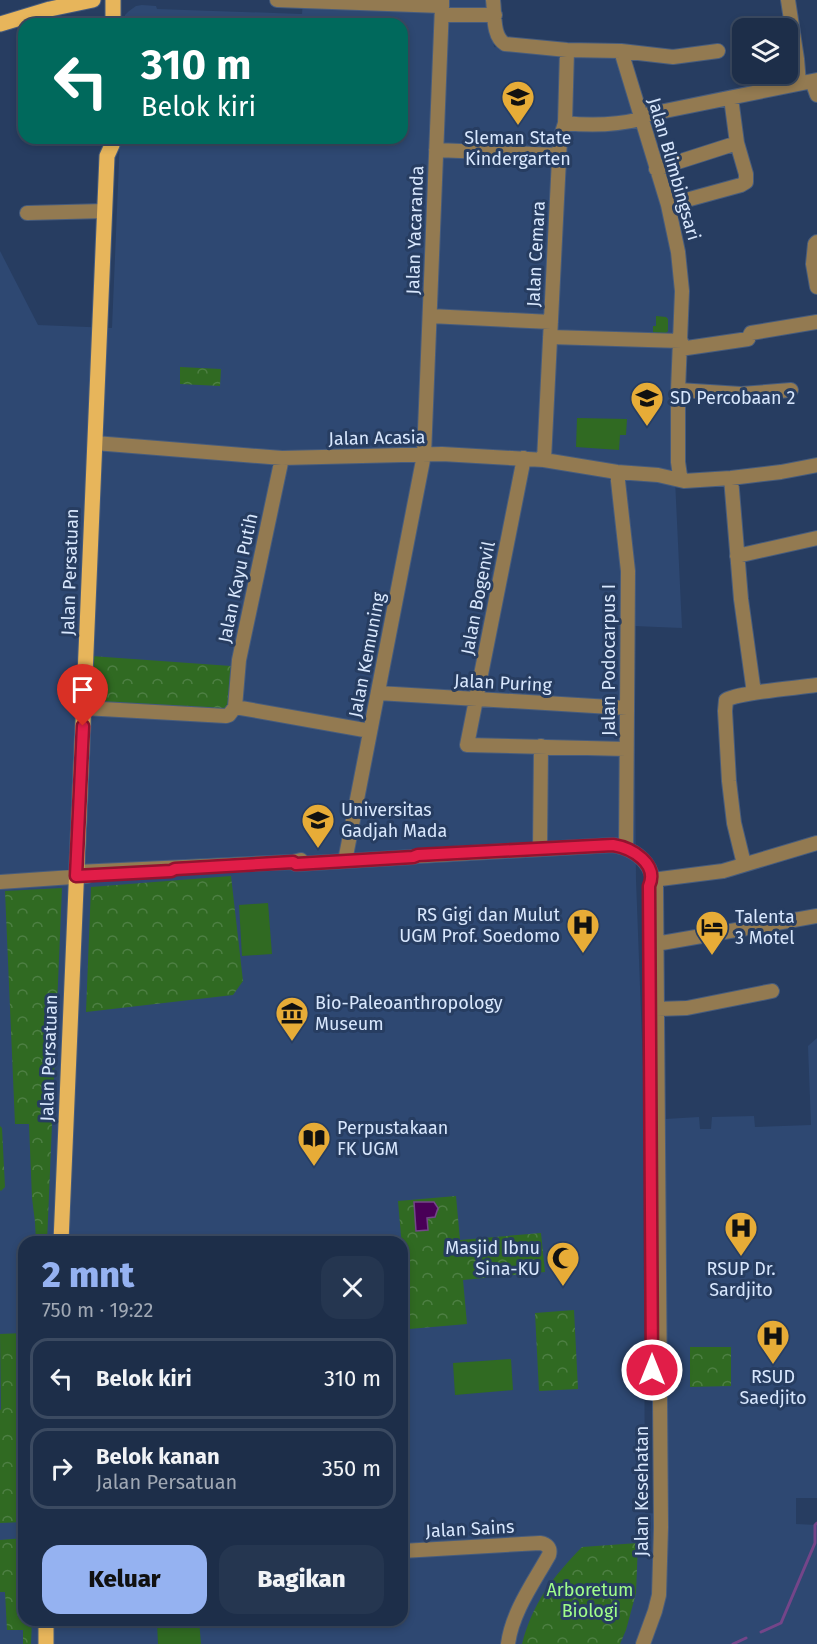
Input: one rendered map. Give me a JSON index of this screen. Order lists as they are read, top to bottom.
{
  "streets": {
    "main road": ["Jalan Persatuan"],
    "street": [
      "Jalan Blimbingsari",
      "Jalan Yacaranda",
      "Jalan Cemara",
      "Jalan Acasia",
      "Jalan Kayu Putih",
      "Jalan Bogenvil",
      "Jalan Kemuning",
      "Jalan Podocarpus I",
      "Jalan Puring",
      "Jalan Kesehatan",
      "Jalan Sains"
    ]
  },
  "crossings": [
    ["Jalan Blimbingsari", "Jalan Acasia"],
    ["Jalan Yacaranda", "Jalan Acasia"],
    ["Jalan Yacaranda", "Jalan Kemuning"],
    ["Jalan Cemara", "Jalan Acasia"],
    ["Jalan Acasia", "Jalan Persatuan"],
    ["Jalan Acasia", "Jalan Kayu Putih"],
    ["Jalan Acasia", "Jalan Bogenvil"],
    ["Jalan Acasia", "Jalan Kemuning"],
    ["Jalan Acasia", "Jalan Podocarpus I"],
    ["Jalan Bogenvil", "Jalan Puring"],
    ["Jalan Kemuning", "Jalan Puring"],
    ["Jalan Podocarpus I", "Jalan Puring"]
  ],
  "parks": ["Arboretum Biologi"],
  "places": {
    "school or university": ["Sleman State Kindergarten", "SD Percobaan 2", "Universitas Gadjah Mada"],
    "hospital": ["RS Gigi dan Mulut UGM Prof. Soedomo", "RSUP Dr. Sardjito", "RSUD Saedjito"],
    "hotel": ["Talenta 3 Motel"],
    "museum": ["Bio-Paleoanthropology Museum"],
    "library": ["Perpustakaan FK UGM"],
    "mosque": ["Masjid Ibnu Sina-KU"]
  },
  "page": {
    "turn": ["310 m", "Belok kiri"],
    "heading": ["2 mnt", "750 m · 19:22"],
    "list": [
      {
        "name": "Belok kiri",
        "value": "310 m"
      },
      {
        "name": "Belok kanan",
        "note": "Jalan Persatuan",
        "value": "350 m"
      }
    ],
    "buttons": ["Keluar", "Bagikan"]
  }
}
